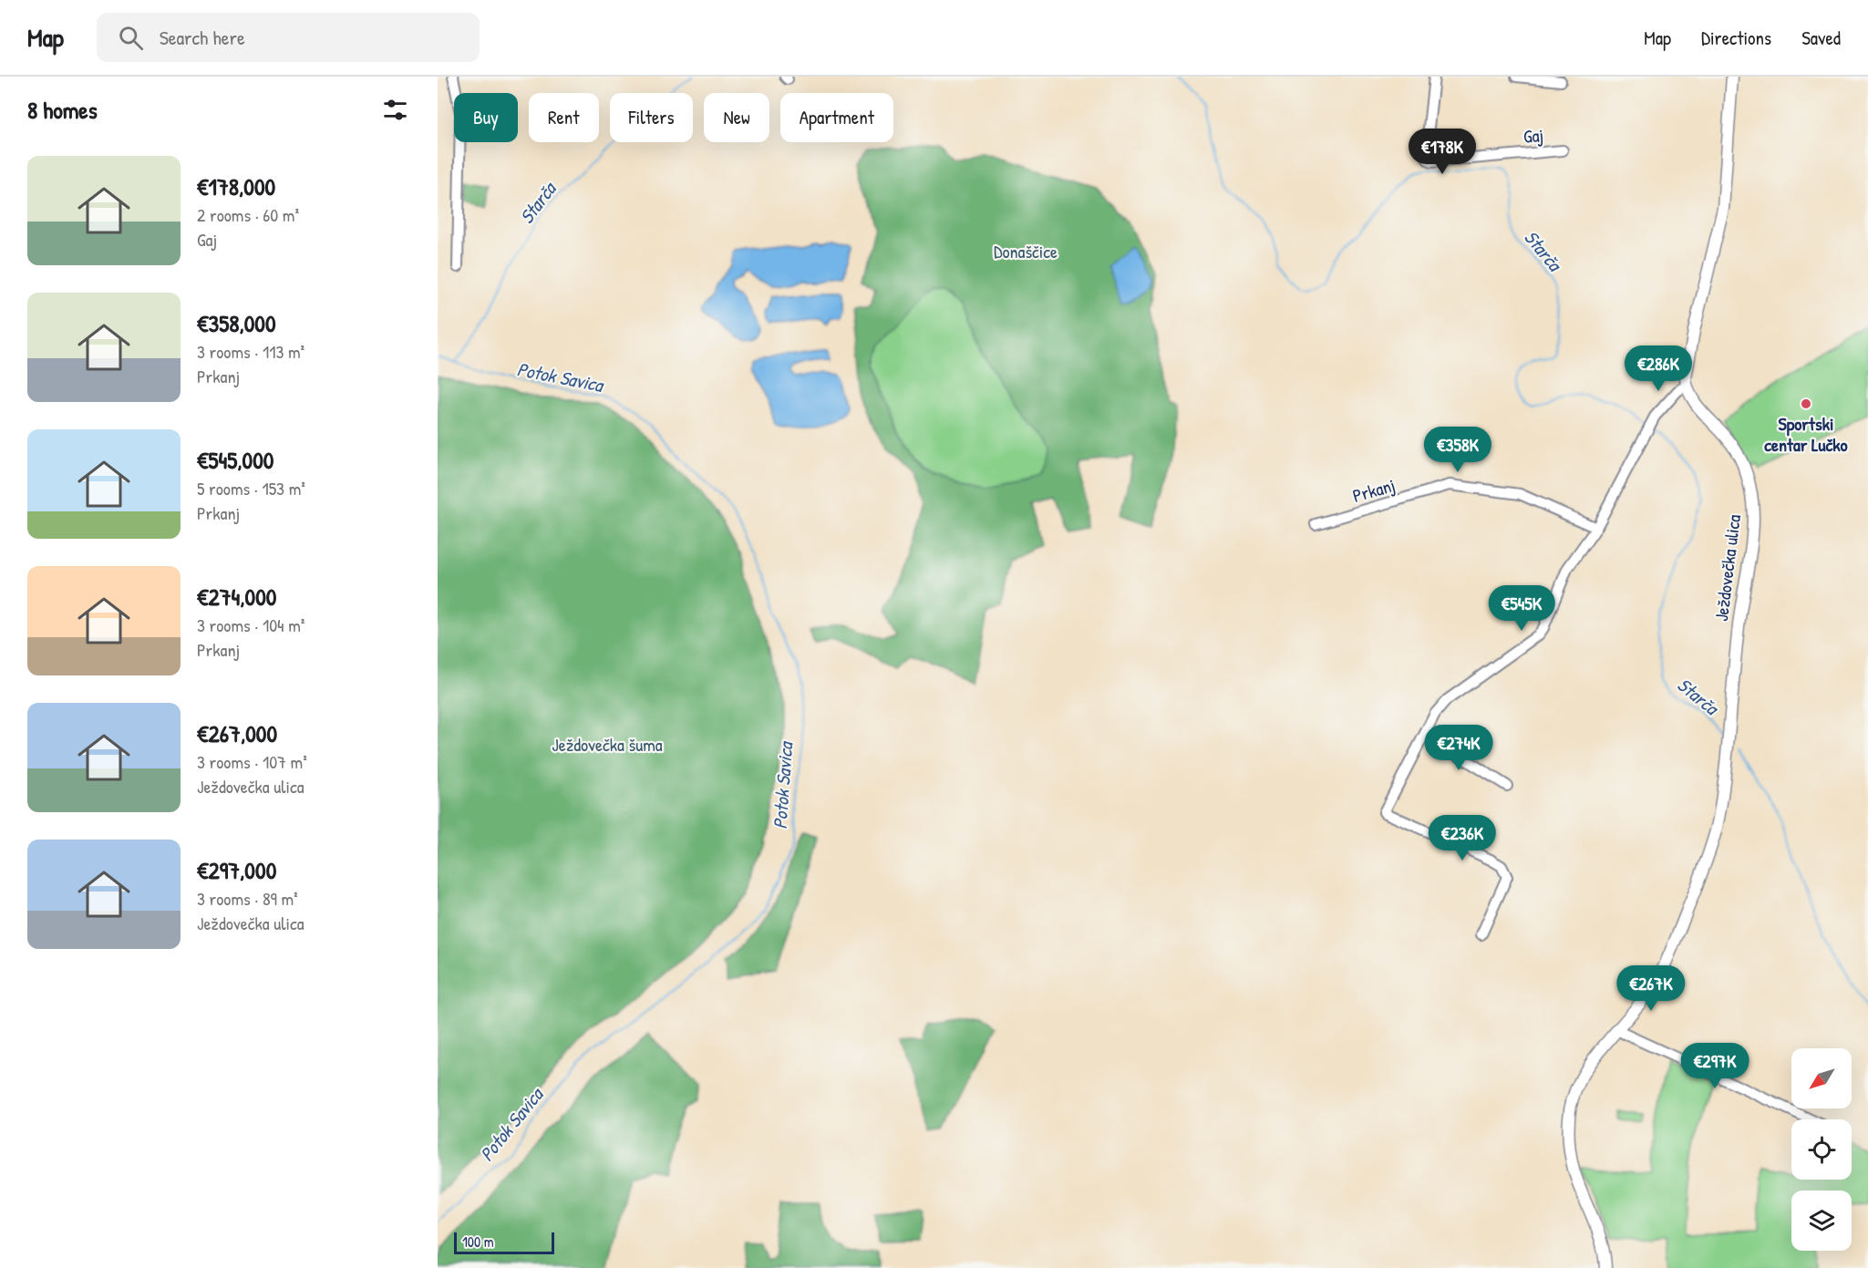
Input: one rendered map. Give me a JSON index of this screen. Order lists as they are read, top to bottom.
{
  "streets": {
    "main road": ["Ježdovečka ulica"],
    "street": ["Gaj", "Prkanj"]
  },
  "water": ["Starča", "Potok Savica"],
  "parks": ["Donaščice", "Ježdovečka šuma"],
  "places": ["Sportski centar Lučko"],
  "scale_bar": "100 m",
  "north": "bottom left",
  "page": {
    "header": "Map",
    "search": "Search here",
    "nav": ["Map", "Directions", "Saved"],
    "heading": "8 homes",
    "chip": [
      "Buy",
      "Rent",
      "Filters",
      "New",
      "Apartment"
    ],
    "price": [
      "€178K",
      "€286K",
      "€358K",
      "€545K",
      "€274K",
      "€236K",
      "€267K",
      "€297K"
    ],
    "list": [
      {
        "name": "€178,000",
        "note": "2 rooms · 60 m² · Gaj"
      },
      {
        "name": "€358,000",
        "note": "3 rooms · 113 m² · Prkanj"
      },
      {
        "name": "€545,000",
        "note": "5 rooms · 153 m² · Prkanj"
      },
      {
        "name": "€274,000",
        "note": "3 rooms · 104 m² · Prkanj"
      },
      {
        "name": "€267,000",
        "note": "3 rooms · 107 m² · Ježdovečka ulica"
      },
      {
        "name": "€297,000",
        "note": "3 rooms · 89 m² · Ježdovečka ulica"
      }
    ],
    "scale": "100 m"
  }
}
